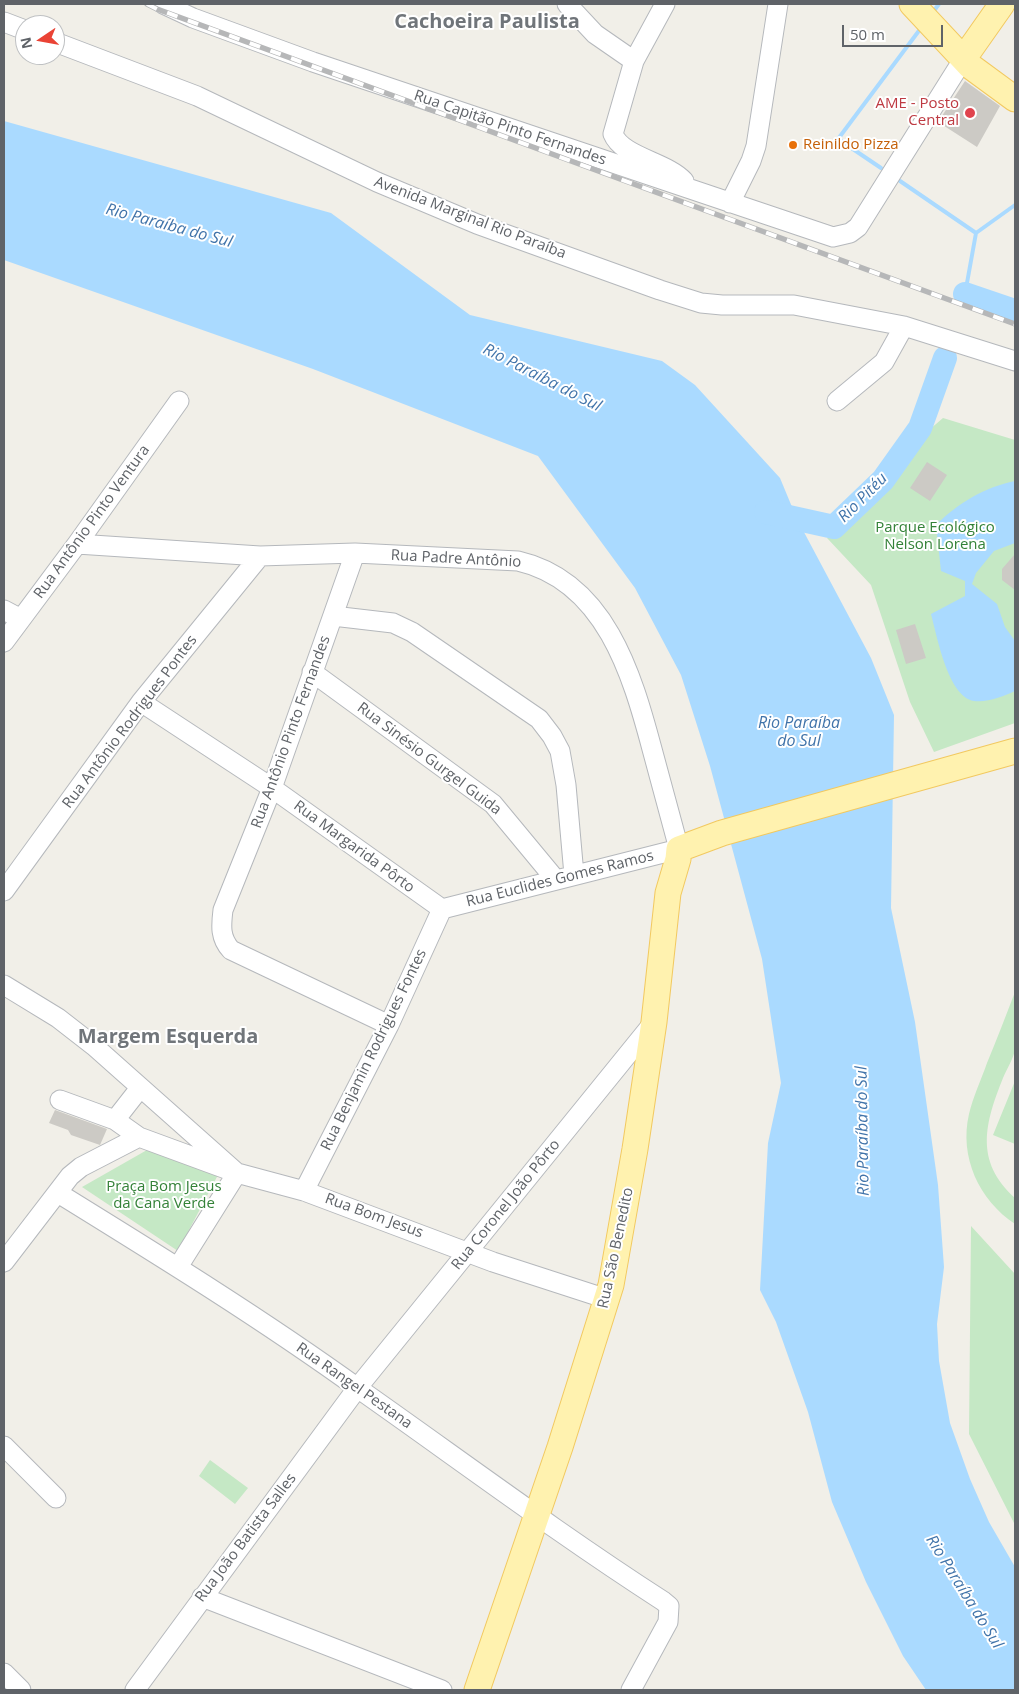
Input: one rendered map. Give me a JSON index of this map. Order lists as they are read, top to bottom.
{
  "streets": {
    "main road": ["Rua São Benedito"],
    "street": [
      "Rua Capitão Pinto Fernandes",
      "Avenida Marginal Rio Paraíba",
      "Rua Antônio Pinto Ventura",
      "Rua Padre Antônio",
      "Rua Antônio Rodrigues Pontes",
      "Rua Antônio Pinto Fernandes",
      "Rua Sinésio Gurgel Guida",
      "Rua Margarida Pôrto",
      "Rua Euclides Gomes Ramos",
      "Rua Benjamin Rodrigues Fontes",
      "Rua Coronel João Pôrto",
      "Rua Bom Jesus",
      "Rua Rangel Pestana",
      "Rua João Batista Salles"
    ]
  },
  "crossings": [
    ["Rua Antônio Pinto Ventura", "Rua Padre Antônio"],
    ["Rua Padre Antônio", "Rua Antônio Rodrigues Pontes"],
    ["Rua Padre Antônio", "Rua Antônio Pinto Fernandes"],
    ["Rua Padre Antônio", "Rua Euclides Gomes Ramos"],
    ["Rua Padre Antônio", "Rua São Benedito"],
    ["Rua Antônio Rodrigues Pontes", "Rua Margarida Pôrto"],
    ["Rua Antônio Pinto Fernandes", "Rua Sinésio Gurgel Guida"],
    ["Rua Antônio Pinto Fernandes", "Rua Margarida Pôrto"],
    ["Rua Antônio Pinto Fernandes", "Rua Benjamin Rodrigues Fontes"],
    ["Rua Sinésio Gurgel Guida", "Rua Euclides Gomes Ramos"],
    ["Rua Margarida Pôrto", "Rua Euclides Gomes Ramos"],
    ["Rua Margarida Pôrto", "Rua Benjamin Rodrigues Fontes"],
    ["Rua Euclides Gomes Ramos", "Rua Benjamin Rodrigues Fontes"],
    ["Rua Euclides Gomes Ramos", "Rua São Benedito"],
    ["Rua Benjamin Rodrigues Fontes", "Rua Bom Jesus"],
    ["Rua Coronel João Pôrto", "Rua Bom Jesus"],
    ["Rua Coronel João Pôrto", "Rua São Benedito"],
    ["Rua Coronel João Pôrto", "Rua Rangel Pestana"],
    ["Rua Coronel João Pôrto", "Rua João Batista Salles"],
    ["Rua Bom Jesus", "Rua São Benedito"],
    ["Rua São Benedito", "Rua Rangel Pestana"],
    ["Rua Rangel Pestana", "Rua João Batista Salles"]
  ],
  "districts": ["Cachoeira Paulista", "Margem Esquerda"],
  "water": ["Rio Paraíba do Sul", "Rio Pitéu"],
  "parks": ["Parque Ecológico Nelson Lorena", "Praça Bom Jesus da Cana Verde"],
  "places": ["AME - Posto Central", "Reinildo Pizza"],
  "scale_bar": "50 m",
  "north": "left"
}
